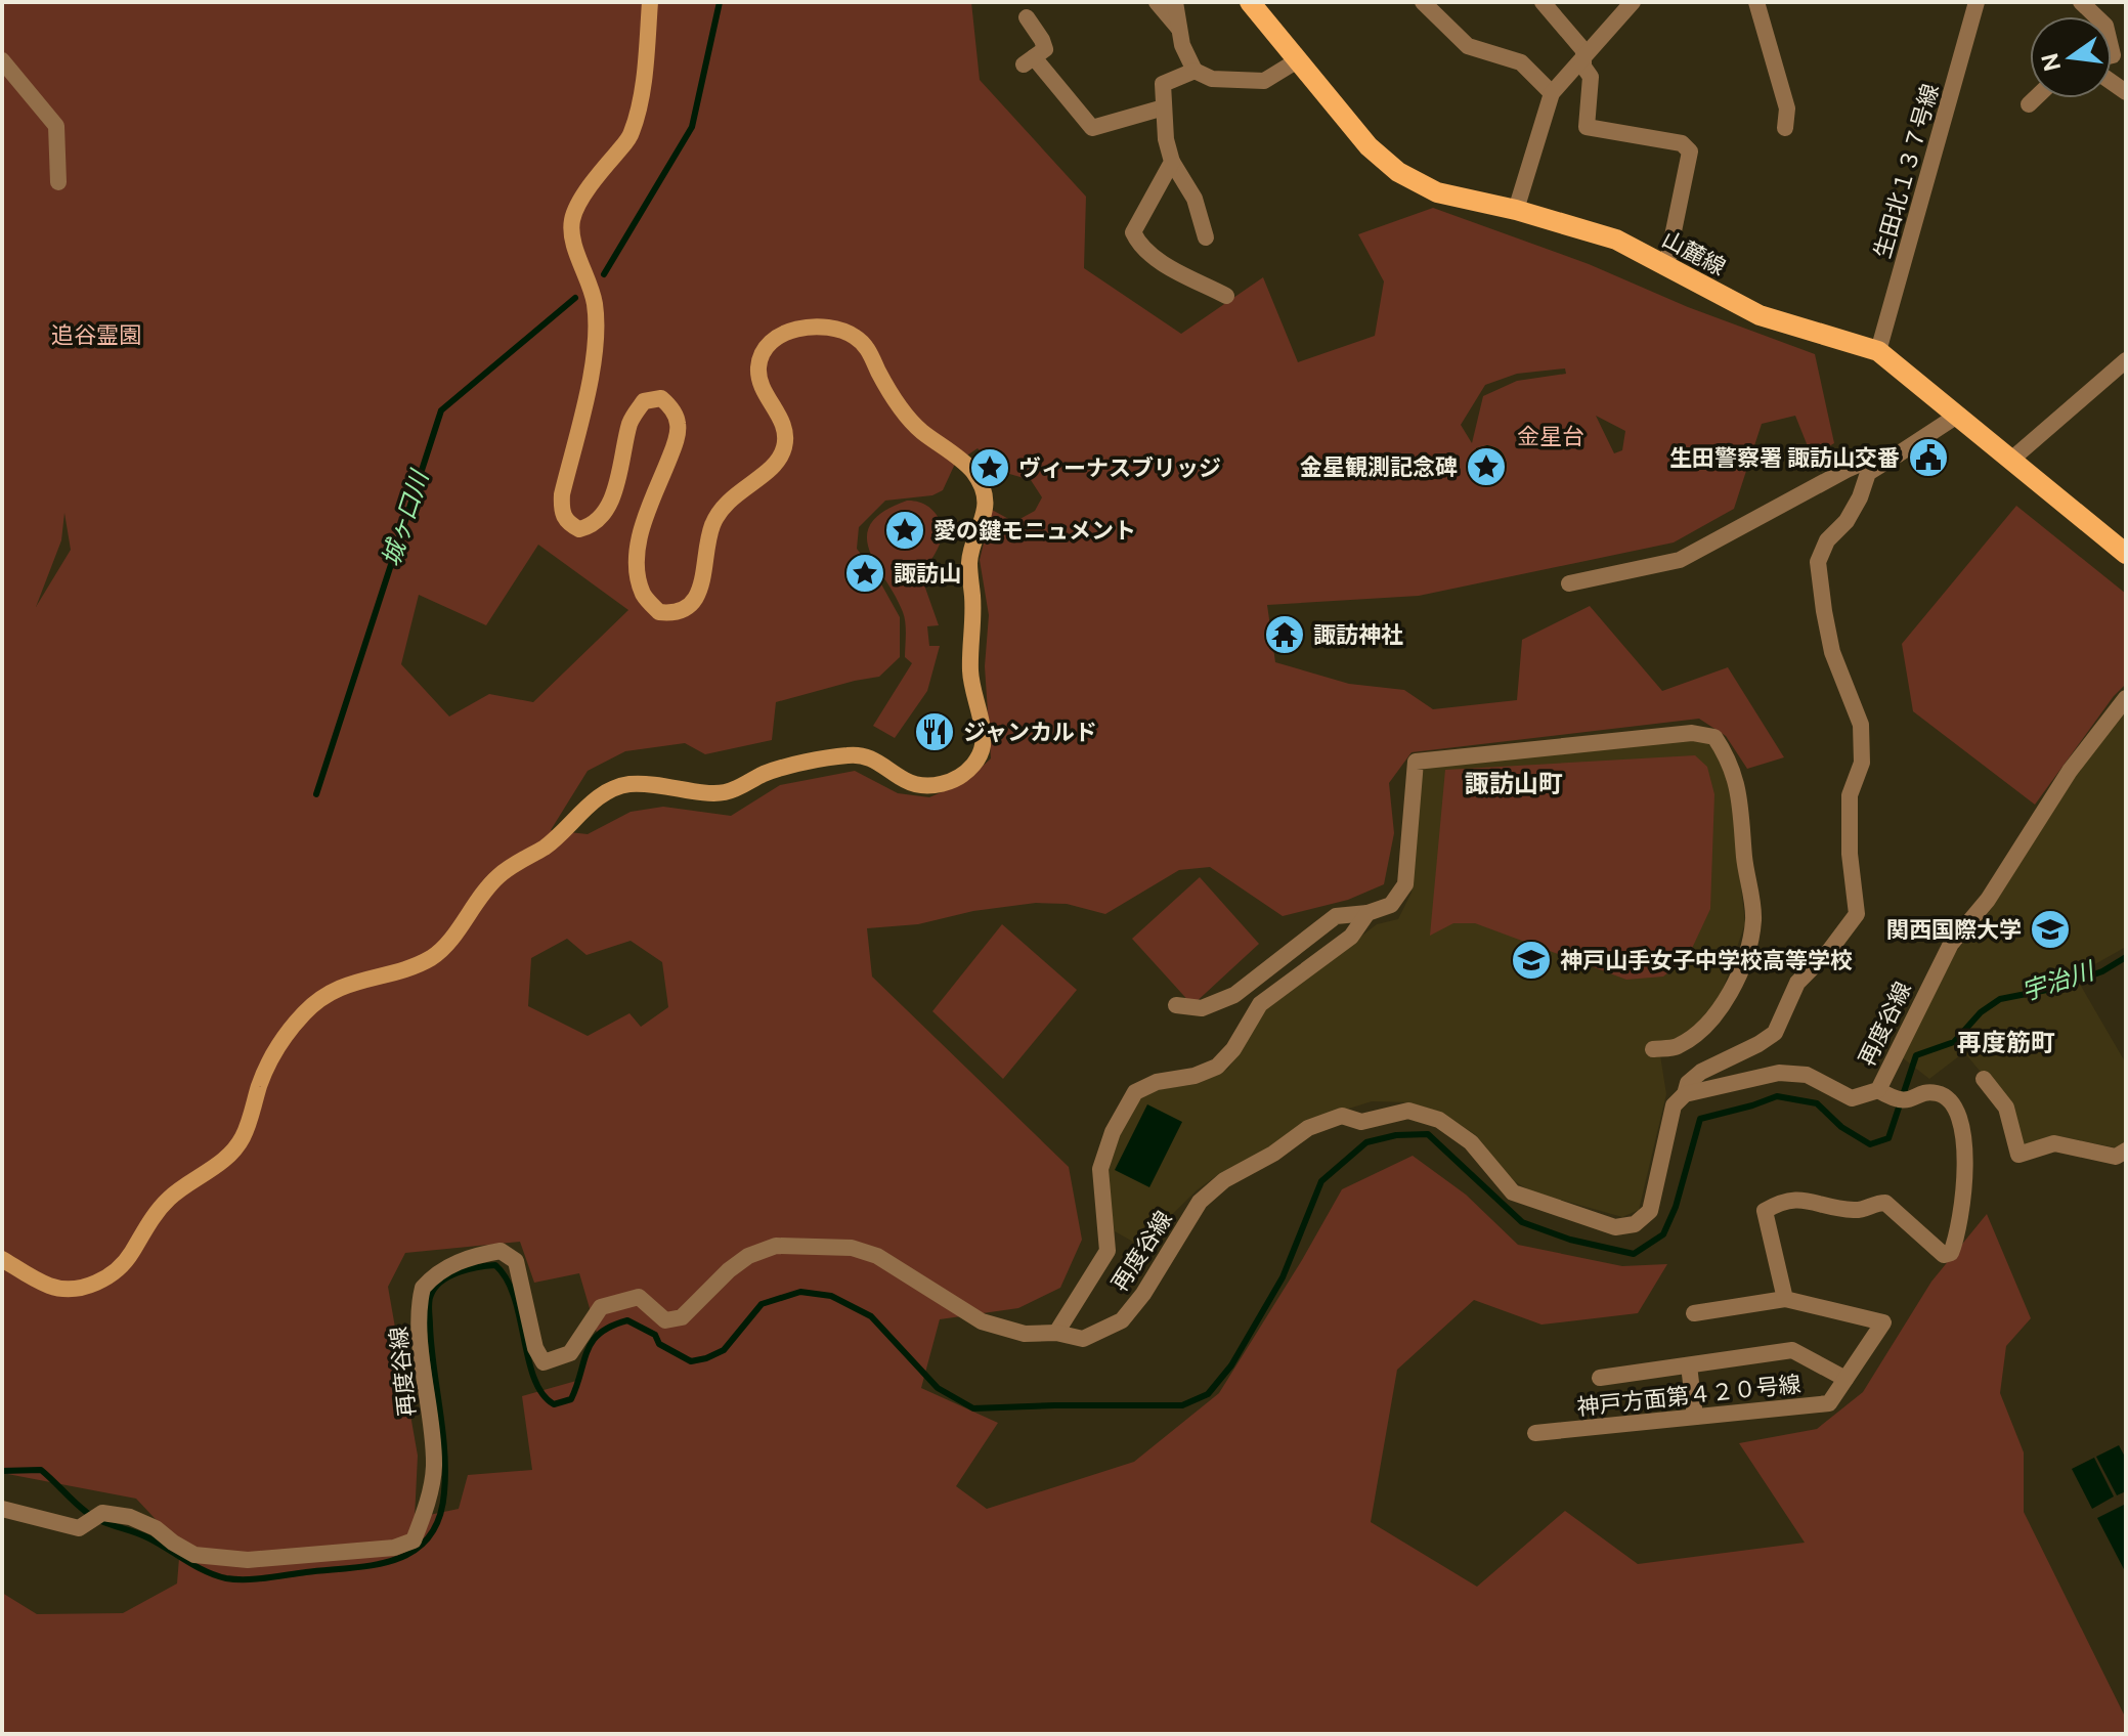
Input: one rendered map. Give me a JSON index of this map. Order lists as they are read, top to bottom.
{
  "streets": {
    "main road": ["山麓線"],
    "street": ["生田北１３７号線", "再度谷線", "神戸方面第４２０号線"]
  },
  "crossings": [
    ["生田北１３７号線", "山麓線"]
  ],
  "districts": ["諏訪山町", "再度筋町"],
  "water": ["城ヶ口川", "宇治川"],
  "parks": ["追谷霊園", "金星台"],
  "places": {
    "public building": ["生田警察署 諏訪山交番"],
    "place": [
      "金星観測記念碑",
      "ヴィーナスブリッジ",
      "愛の鍵モニュメント",
      "諏訪山"
    ],
    "temple": ["諏訪神社"],
    "restaurant": ["ジャンカルド"],
    "school or university": ["関西国際大学", "神戸山手女子中学校高等学校"]
  },
  "north": "left"
}
